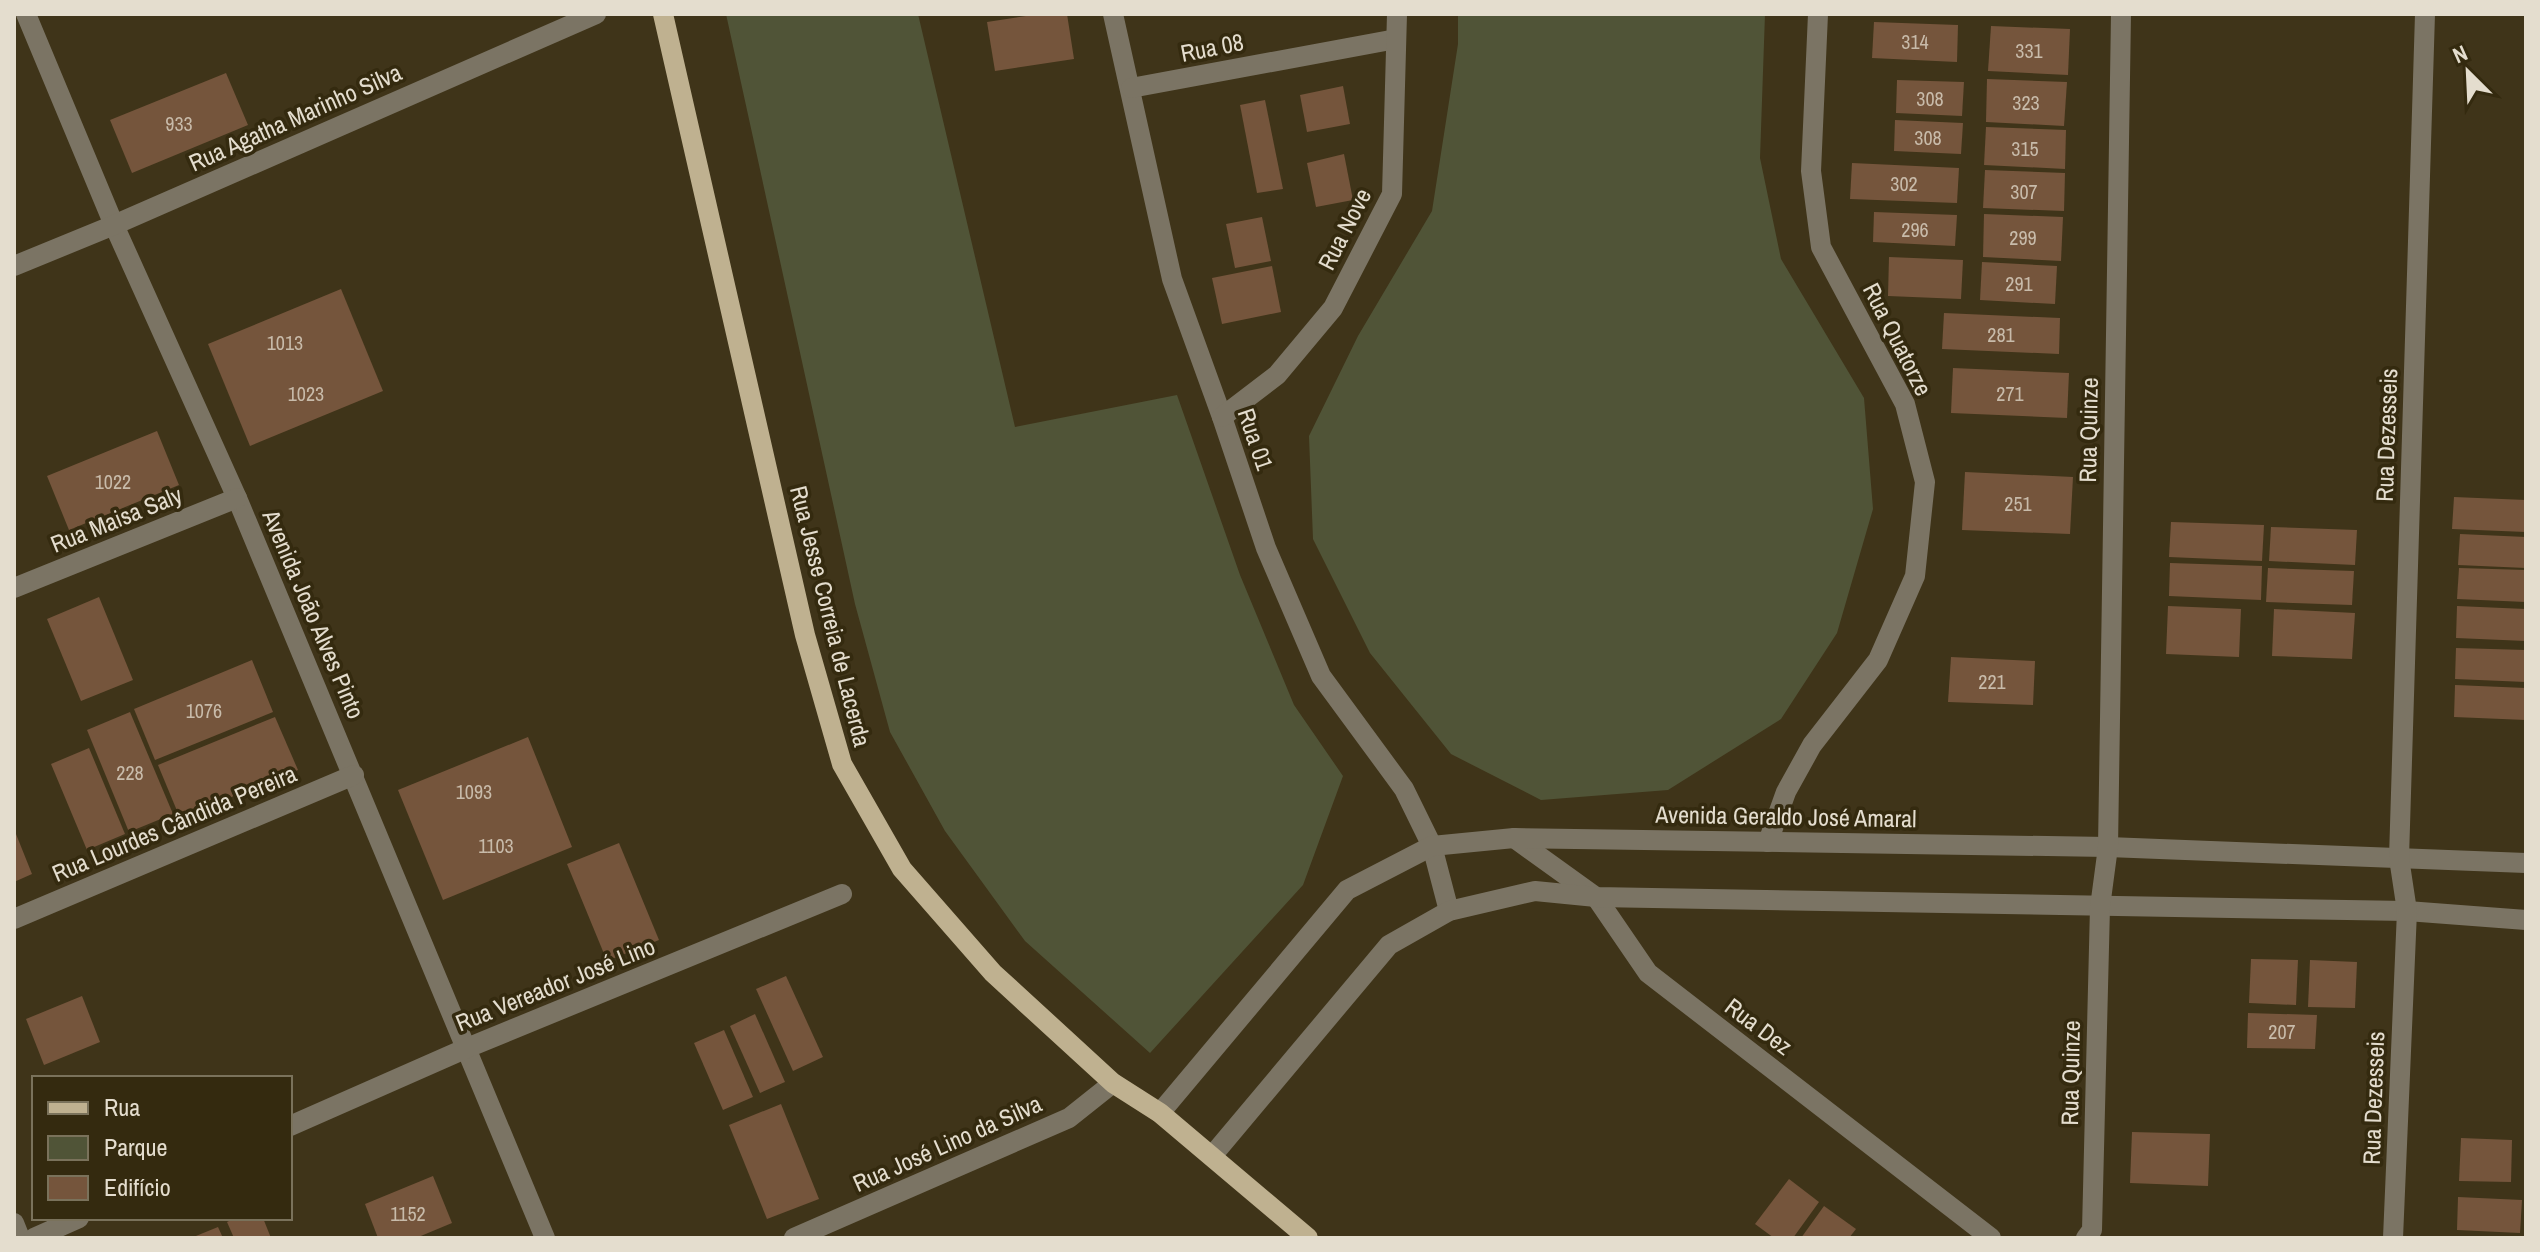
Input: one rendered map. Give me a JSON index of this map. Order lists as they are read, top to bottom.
{
  "streets": {
    "main road": ["Rua Jesse Correia de Lacerda"],
    "street": [
      "Rua 08",
      "Rua Agatha Marinho Silva",
      "Rua Nove",
      "Rua Quatorze",
      "Rua Quinze",
      "Rua Dezesseis",
      "Rua 01",
      "Rua Maisa Saly",
      "Avenida João Alves Pinto",
      "Avenida Geraldo José Amaral",
      "Rua Lourdes Cândida Pereira",
      "Rua Vereador José Lino",
      "Rua Dez",
      "Rua José Lino da Silva"
    ]
  },
  "crossings": [
    ["Rua 08", "Rua Nove"],
    ["Rua 08", "Rua 01"],
    ["Rua Agatha Marinho Silva", "Avenida João Alves Pinto"],
    ["Rua Nove", "Rua 01"],
    ["Rua Quatorze", "Avenida Geraldo José Amaral"],
    ["Rua Quinze", "Avenida Geraldo José Amaral"],
    ["Rua Dezesseis", "Avenida Geraldo José Amaral"],
    ["Rua 01", "Avenida Geraldo José Amaral"],
    ["Rua Maisa Saly", "Avenida João Alves Pinto"],
    ["Avenida João Alves Pinto", "Rua Lourdes Cândida Pereira"],
    ["Avenida João Alves Pinto", "Rua Vereador José Lino"],
    ["Rua Jesse Correia de Lacerda", "Avenida Geraldo José Amaral"],
    ["Rua Jesse Correia de Lacerda", "Rua José Lino da Silva"],
    ["Avenida Geraldo José Amaral", "Rua Dez"]
  ],
  "house_numbers": [
    "314",
    "331",
    "308",
    "323",
    "933",
    "308",
    "315",
    "302",
    "307",
    "296",
    "299",
    "291",
    "281",
    "1013",
    "1023",
    "271",
    "1022",
    "251",
    "221",
    "1076",
    "228",
    "1093",
    "1103",
    "207",
    "1152"
  ],
  "legend": ["Rua", "Parque", "Edifício"],
  "north": "top left"
}
